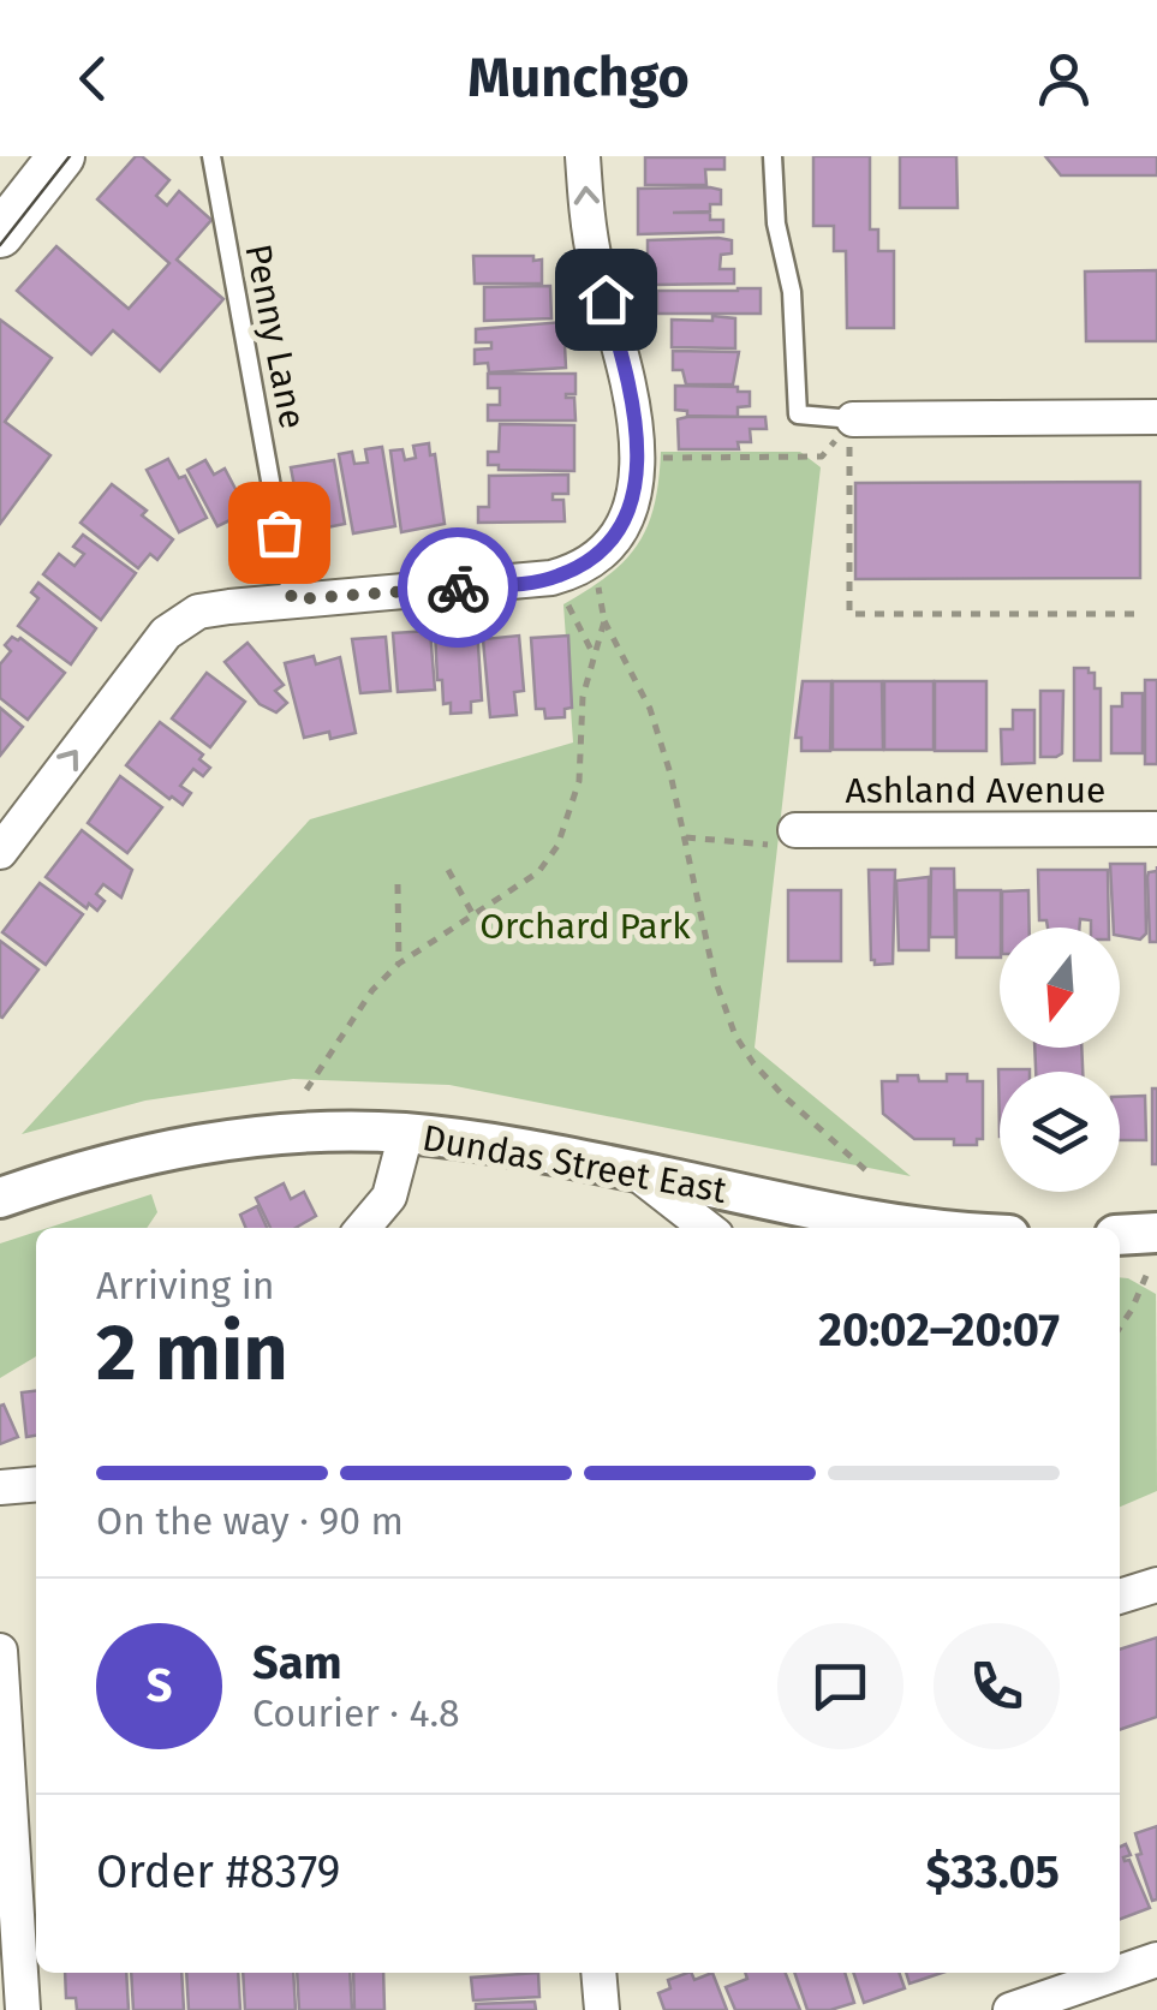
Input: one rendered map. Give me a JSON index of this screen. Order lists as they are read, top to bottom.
{
  "streets": {
    "street": ["Ashland Avenue", "Dundas Street East"],
    "lane": ["Penny Lane"]
  },
  "parks": ["Orchard Park"],
  "north": "bottom",
  "page": {
    "header": "Munchgo",
    "heading": ["2 min", "Arriving in", "20:02–20:07"],
    "panel": [
      "Sam",
      "Courier · 4.8",
      "Order #8379",
      "$33.05"
    ],
    "bar": "On the way · 90 m",
    "round": "S"
  }
}
